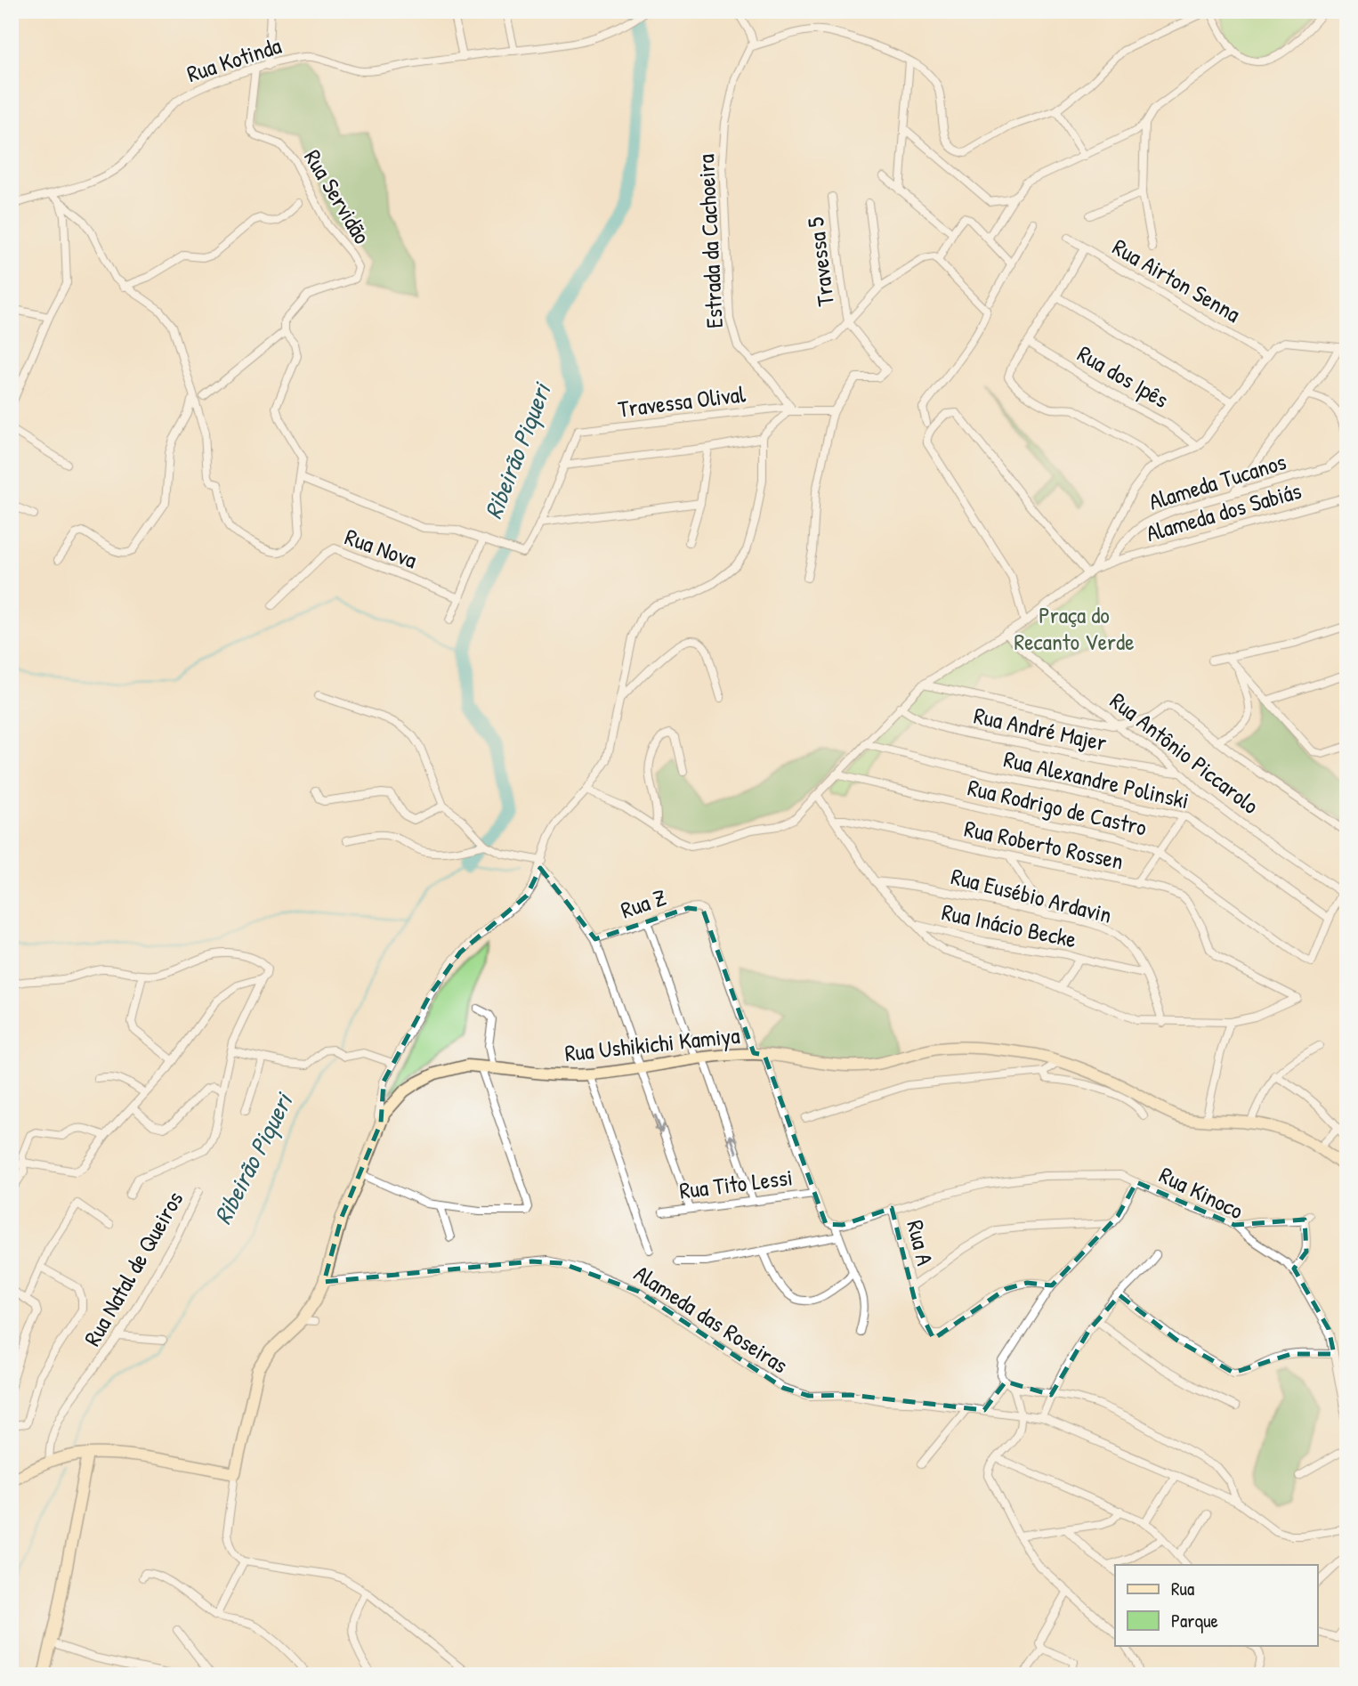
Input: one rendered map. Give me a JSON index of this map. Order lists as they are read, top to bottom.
{
  "streets": {
    "main road": ["Rua Ushikichi Kamiya"],
    "street": [
      "Rua Kotinda",
      "Rua Servidão",
      "Estrada da Cachoeira",
      "Travessa 5",
      "Rua Airton Senna",
      "Rua dos Ipês",
      "Travessa Olival",
      "Alameda Tucanos",
      "Alameda dos Sabiás",
      "Rua Nova",
      "Rua André Majer",
      "Rua Antônio Piccarolo",
      "Rua Alexandre Polinski",
      "Rua Rodrigo de Castro",
      "Rua Roberto Rossen",
      "Rua Eusébio Ardavin",
      "Rua Z",
      "Rua Inácio Becke",
      "Rua Tito Lessi",
      "Rua Kinoco",
      "Rua A",
      "Rua Natal de Queiros",
      "Alameda das Roseiras"
    ]
  },
  "crossings": [
    ["Rua Kotinda", "Rua Servidão"],
    ["Estrada da Cachoeira", "Travessa Olival"],
    ["Alameda Tucanos", "Alameda dos Sabiás"],
    ["Rua André Majer", "Rua Antônio Piccarolo"],
    ["Rua Alexandre Polinski", "Rua Rodrigo de Castro"],
    ["Rua Roberto Rossen", "Rua Inácio Becke"],
    ["Rua Eusébio Ardavin", "Rua Inácio Becke"],
    ["Rua Z", "Rua Ushikichi Kamiya"],
    ["Rua Ushikichi Kamiya", "Alameda das Roseiras"],
    ["Rua Kinoco", "Rua A"]
  ],
  "water": ["Ribeirão Piqueri"],
  "parks": ["Praça do Recanto Verde"],
  "legend": ["Rua", "Parque"]
}
